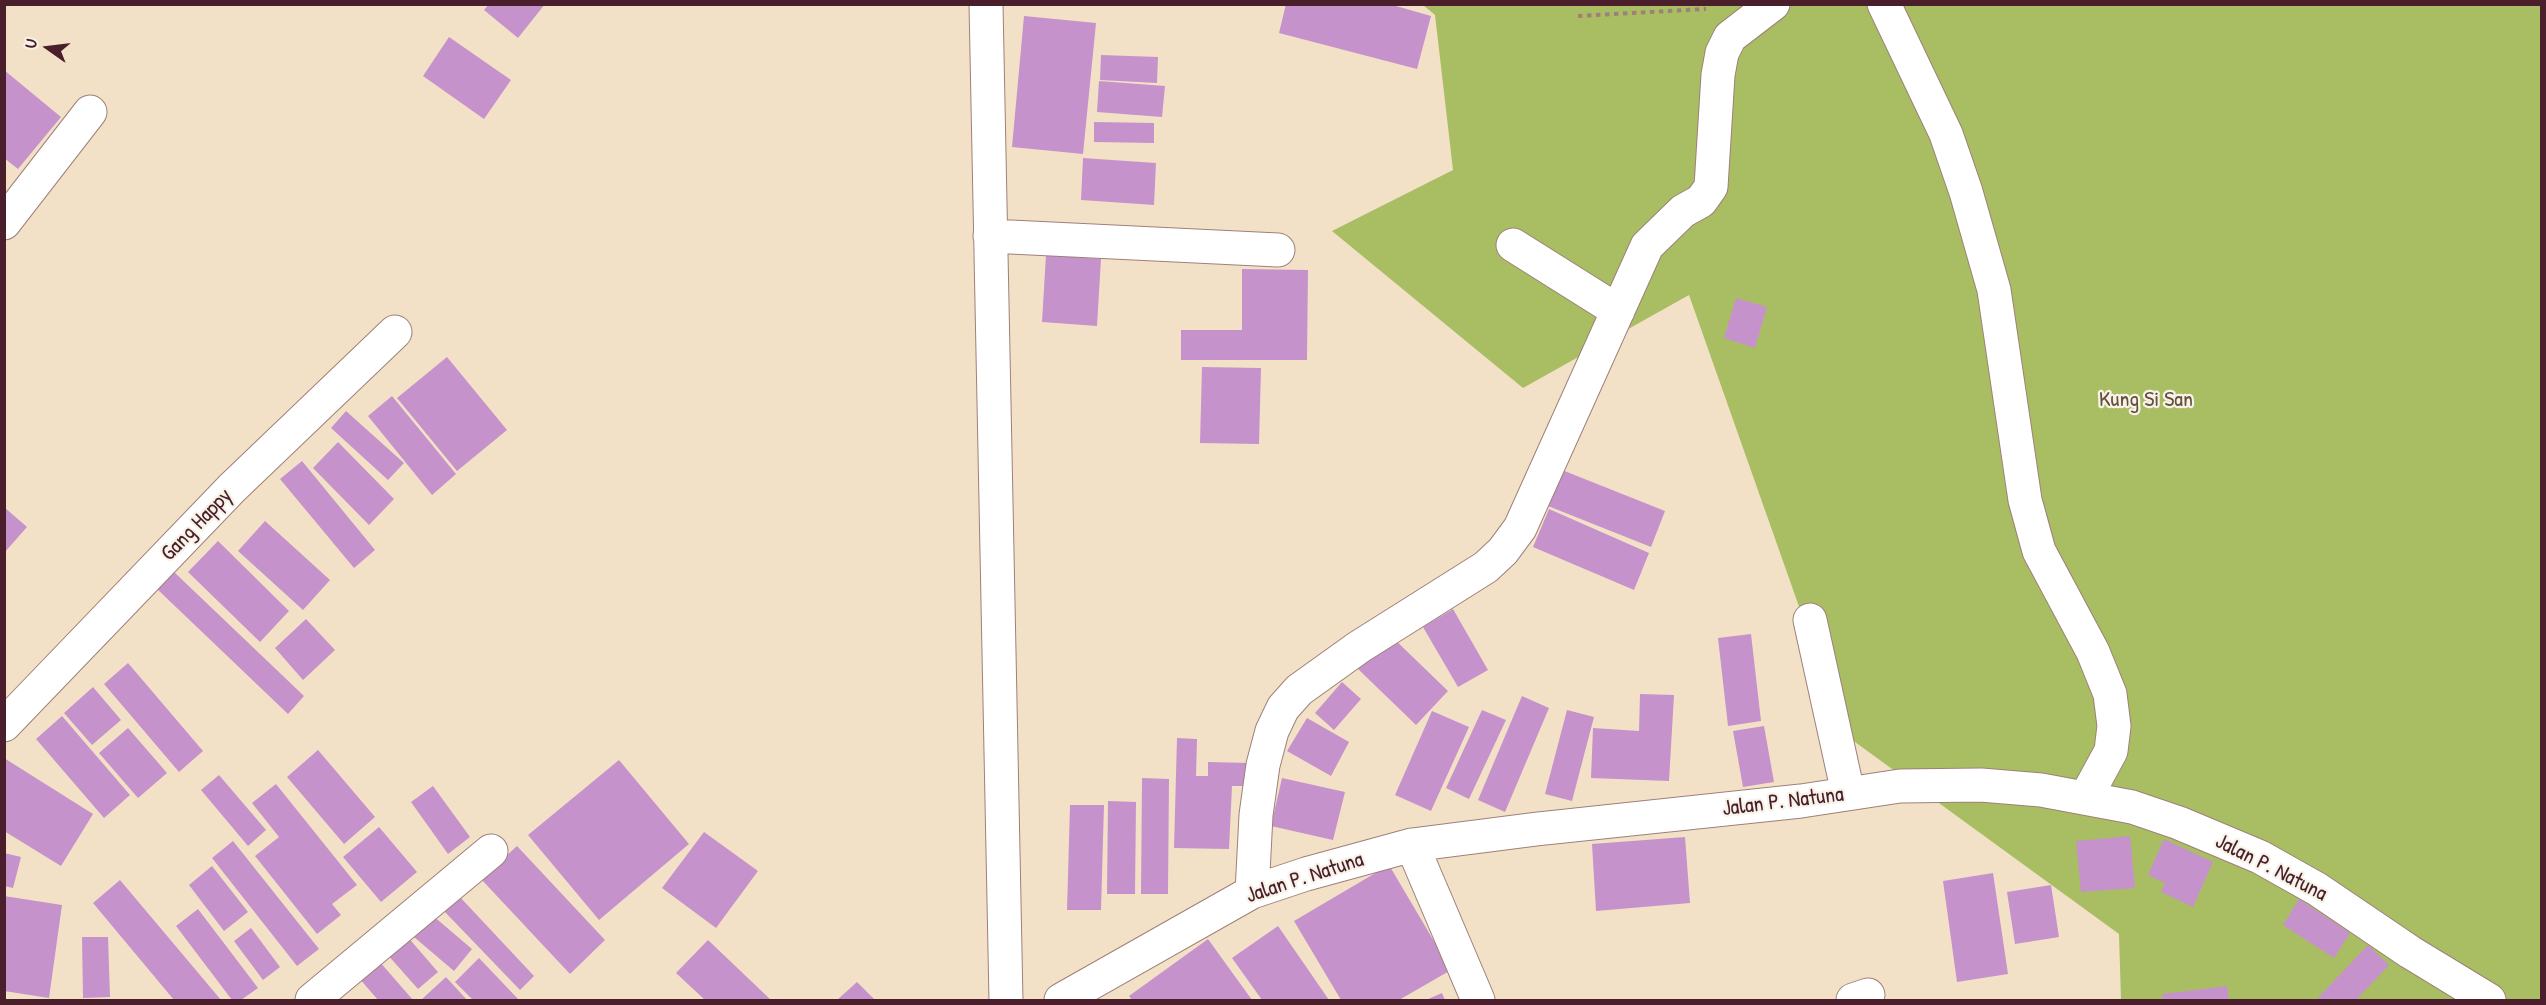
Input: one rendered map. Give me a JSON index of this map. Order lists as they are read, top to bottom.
{
  "streets": {
    "street": ["Gang Happy", "Jalan P. Natuna"]
  },
  "parks": ["Kung Si San"],
  "north": "left"
}
